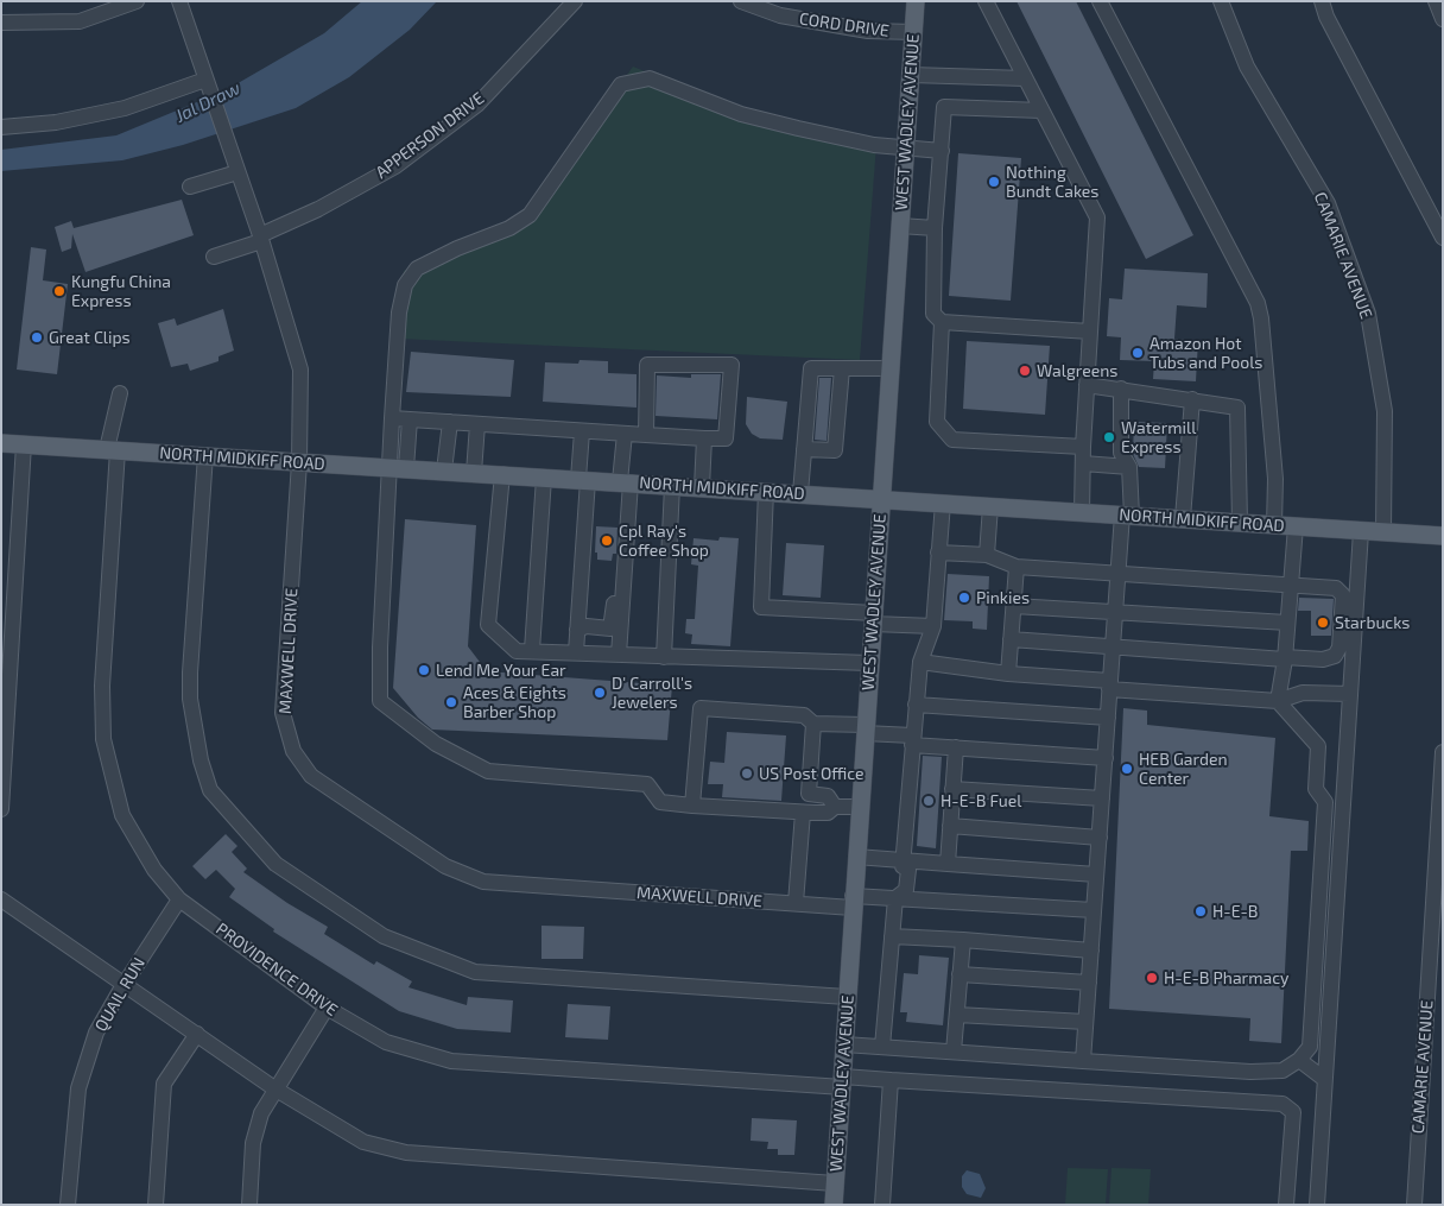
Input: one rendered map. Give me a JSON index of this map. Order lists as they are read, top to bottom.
{
  "streets": {
    "main road": ["WEST WADLEY AVENUE", "NORTH MIDKIFF ROAD"],
    "street": [
      "CORD DRIVE",
      "APPERSON DRIVE",
      "CAMARIE AVENUE",
      "MAXWELL DRIVE",
      "PROVIDENCE DRIVE",
      "QUAIL RUN"
    ]
  },
  "crossings": [
    ["CORD DRIVE", "WEST WADLEY AVENUE"],
    ["WEST WADLEY AVENUE", "NORTH MIDKIFF ROAD"],
    ["WEST WADLEY AVENUE", "MAXWELL DRIVE"],
    ["WEST WADLEY AVENUE", "PROVIDENCE DRIVE"],
    ["APPERSON DRIVE", "MAXWELL DRIVE"],
    ["CAMARIE AVENUE", "NORTH MIDKIFF ROAD"],
    ["NORTH MIDKIFF ROAD", "MAXWELL DRIVE"],
    ["NORTH MIDKIFF ROAD", "PROVIDENCE DRIVE"],
    ["PROVIDENCE DRIVE", "QUAIL RUN"]
  ],
  "water": ["Jal Draw"],
  "places": [
    "Nothing Bundt Cakes",
    "Kungfu China Express",
    "Great Clips",
    "Amazon Hot Tubs and Pools",
    "Walgreens",
    "Watermill Express",
    "Cpl Ray's Coffee Shop",
    "Pinkies",
    "Starbucks",
    "Lend Me Your Ear",
    "D' Carroll's Jewelers",
    "Aces & Eights Barber Shop",
    "HEB Garden Center",
    "US Post Office",
    "H-E-B Fuel",
    "H-E-B",
    "H-E-B Pharmacy"
  ]
}
